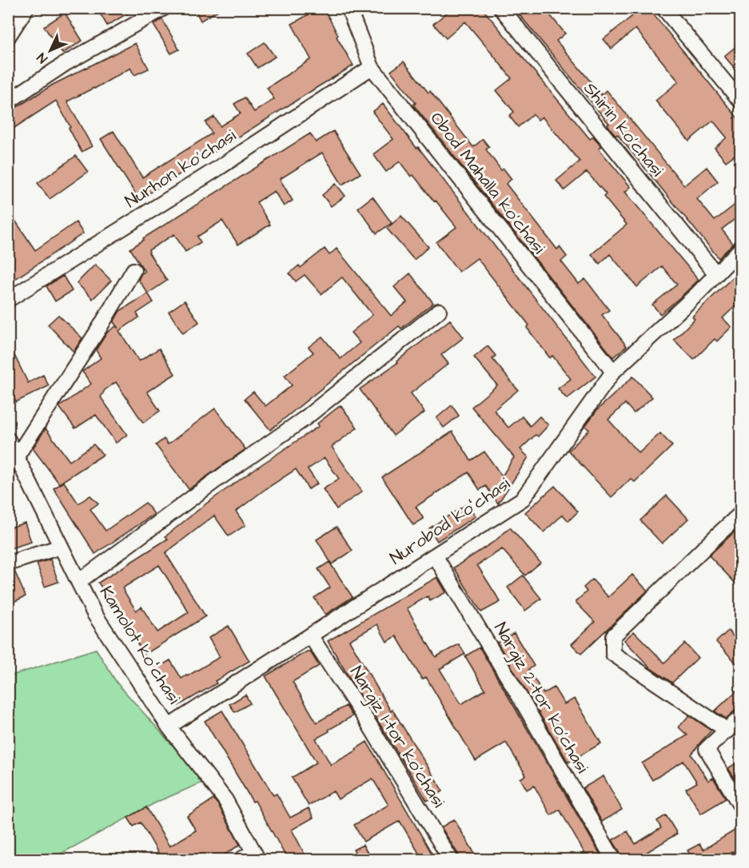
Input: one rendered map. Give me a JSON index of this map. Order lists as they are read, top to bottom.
{
  "streets": {
    "street": [
      "Shirin ko'chasi",
      "Nurhon ko'chasi",
      "Obod Mahalla ko‘chasi",
      "Nurobod koʻchasi",
      "Kamolot koʻchasi",
      "Nargiz 2-tor ko‘chasi",
      "Nargiz 1-tor ko‘chasi"
    ]
  },
  "crossings": [
    ["Shirin ko'chasi", "Nurobod koʻchasi"],
    ["Nurhon ko'chasi", "Obod Mahalla ko‘chasi"],
    ["Obod Mahalla ko‘chasi", "Nurobod koʻchasi"],
    ["Nurobod koʻchasi", "Kamolot koʻchasi"],
    ["Nurobod koʻchasi", "Nargiz 2-tor ko‘chasi"],
    ["Nurobod koʻchasi", "Nargiz 1-tor ko‘chasi"]
  ],
  "north": "bottom left"
}
